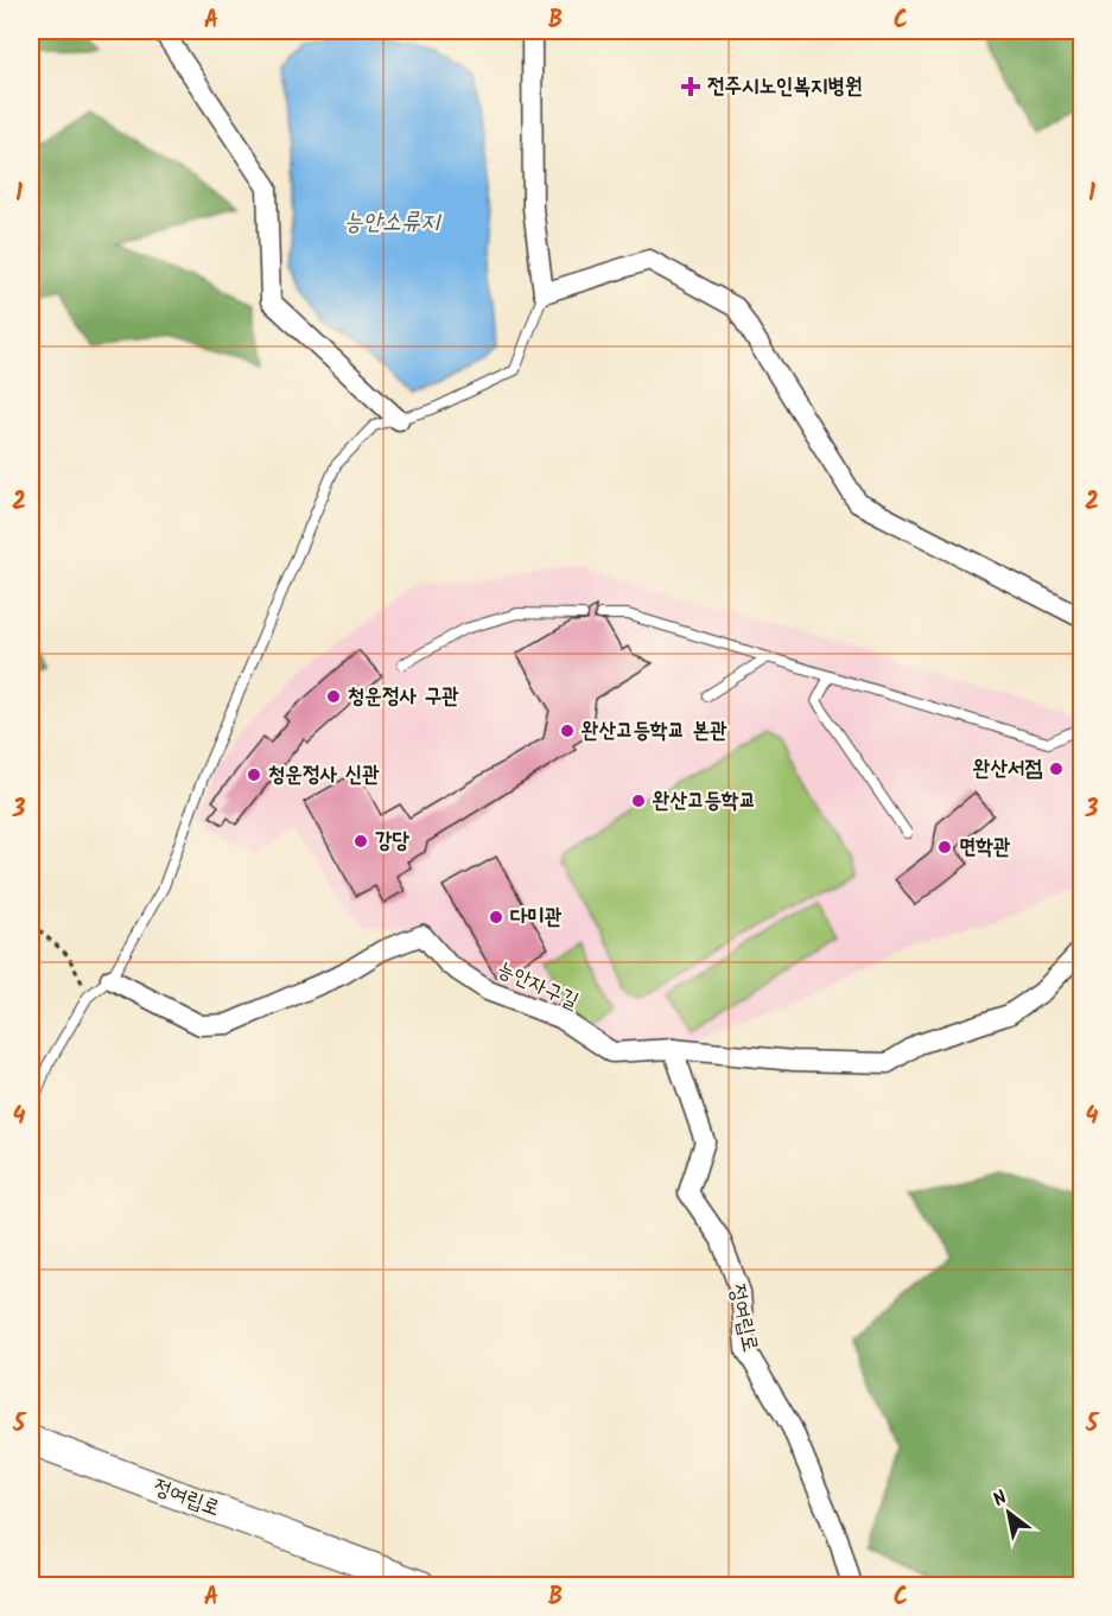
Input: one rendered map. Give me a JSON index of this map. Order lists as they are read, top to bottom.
{
  "streets": {
    "street": ["능안자구길", "정여립로"]
  },
  "crossings": [
    ["능안자구길", "정여립로"]
  ],
  "water": ["능안소류지"],
  "places": {
    "health": ["전주시노인복지병원"],
    "other": [
      "청운정사 구관",
      "완산고등학교 본관",
      "완산서점",
      "청운정사 신관",
      "완산고등학교",
      "강당",
      "면학관",
      "다미관"
    ]
  },
  "north": "top left",
  "grid": {
    "columns": ["A", "B", "C"],
    "rows": [
      "1",
      "2",
      "3",
      "4",
      "5"
    ]
  }
}
